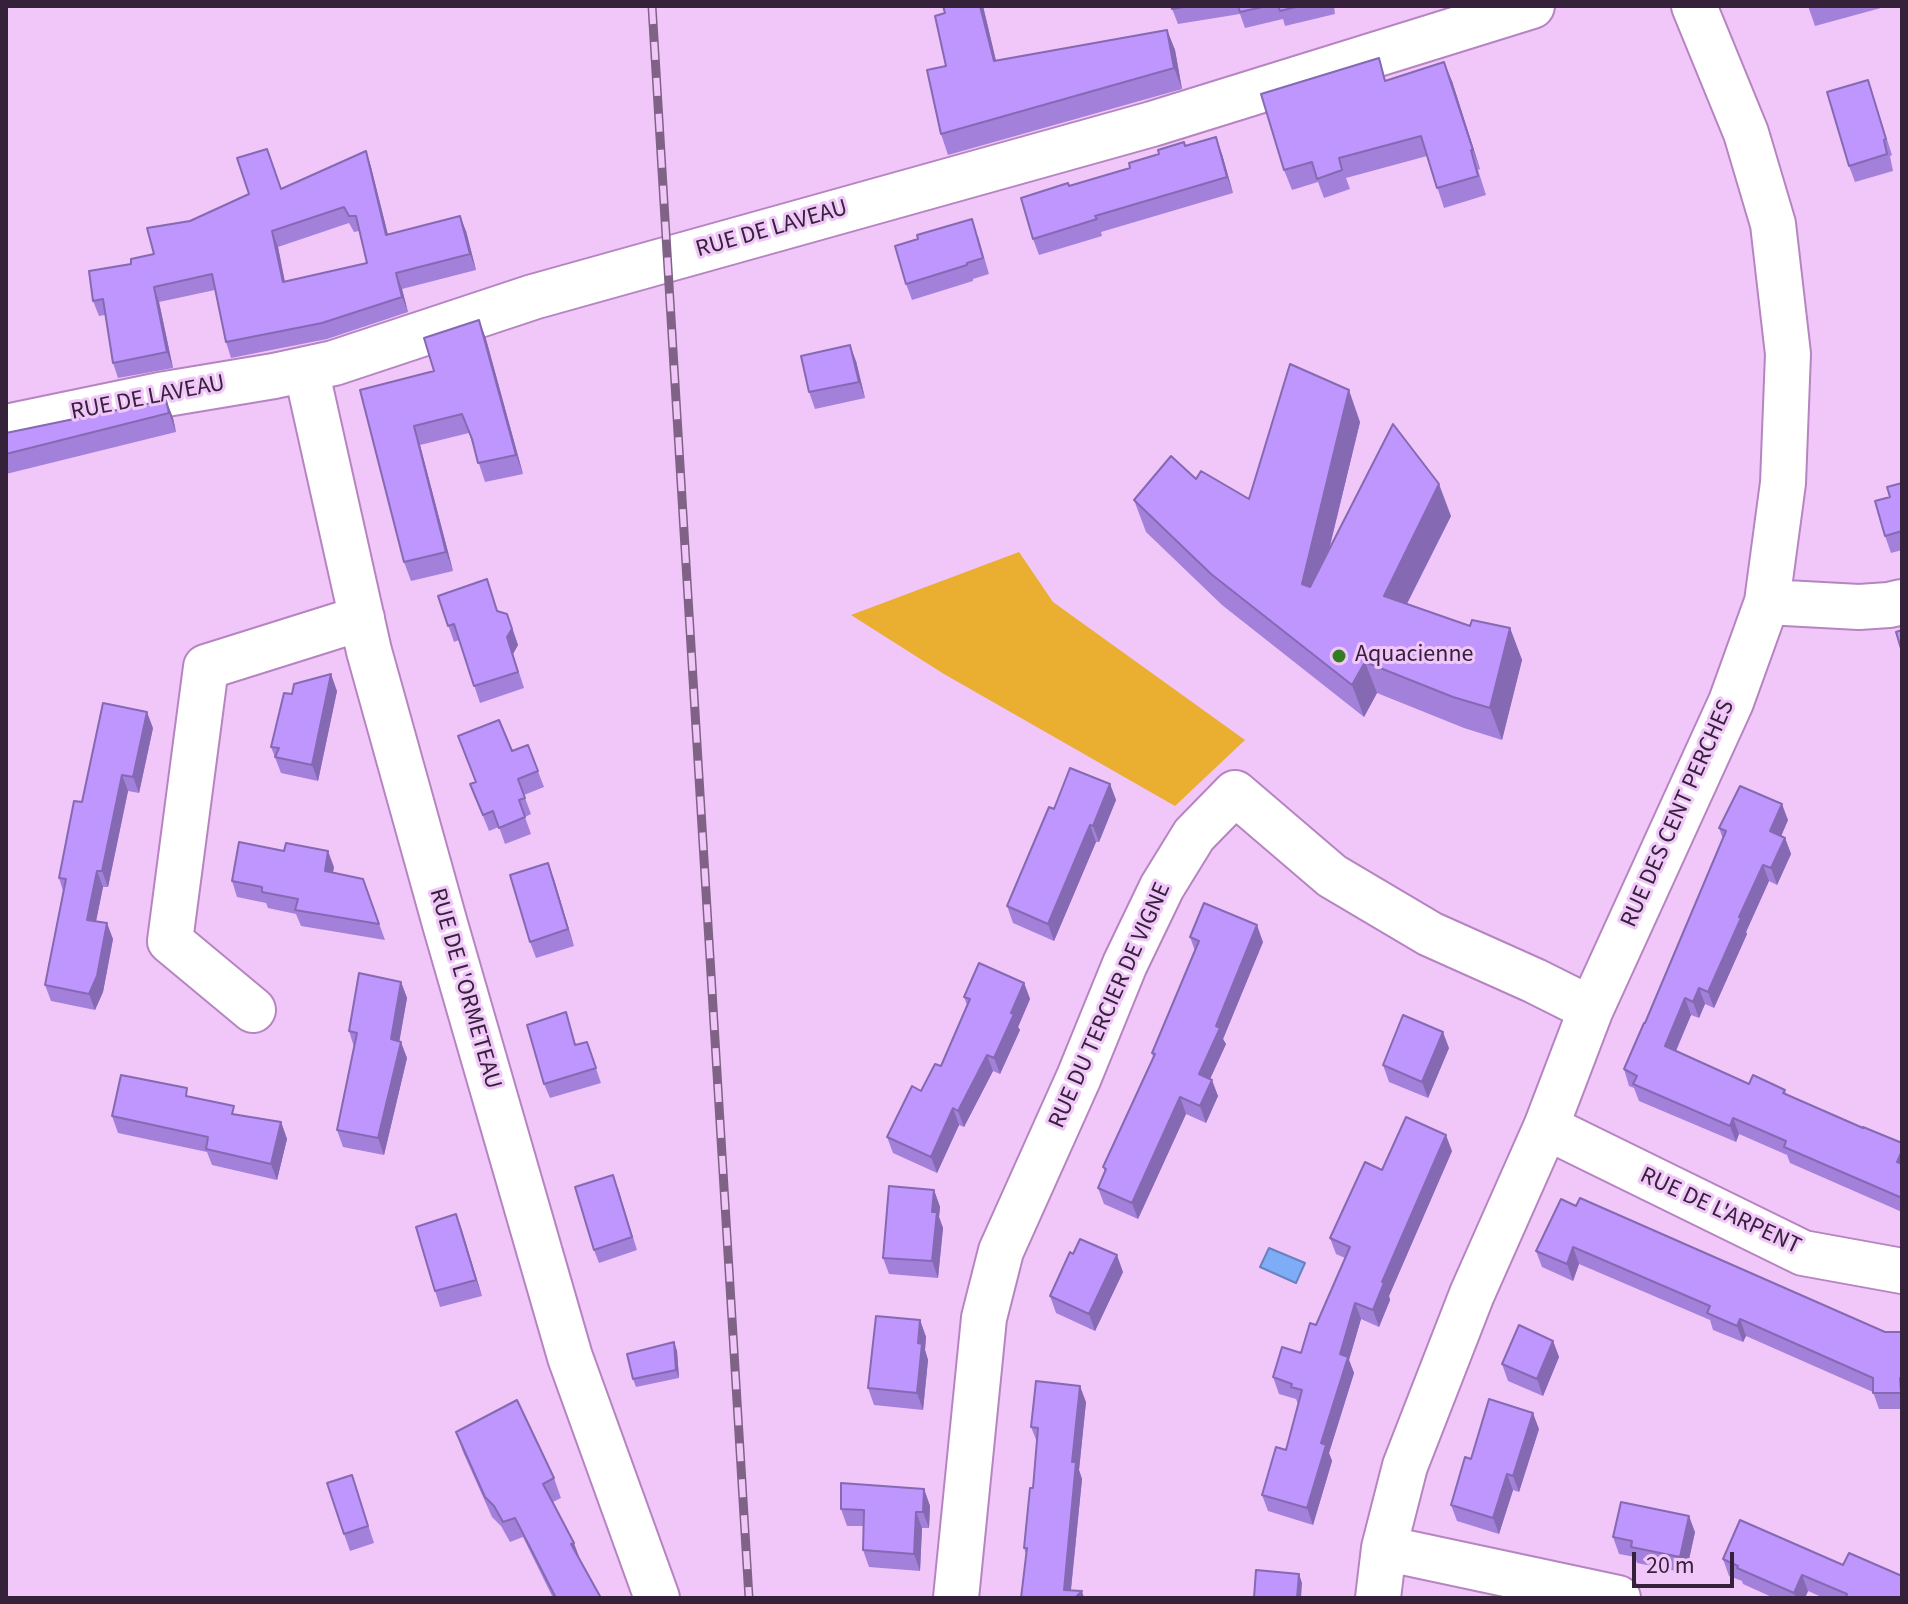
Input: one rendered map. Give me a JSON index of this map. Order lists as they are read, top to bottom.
{
  "streets": {
    "street": [
      "RUE DE LAVEAU",
      "RUE DES CENT PERCHES",
      "RUE DE L'ORMETEAU",
      "RUE DU TERCIER DE VIGNE",
      "RUE DE L'ARPENT"
    ]
  },
  "crossings": [
    ["RUE DE LAVEAU", "RUE DE L'ORMETEAU"],
    ["RUE DES CENT PERCHES", "RUE DU TERCIER DE VIGNE"],
    ["RUE DES CENT PERCHES", "RUE DE L'ARPENT"]
  ],
  "places": ["Aquacienne"],
  "scale_bar": "20 m"
}
